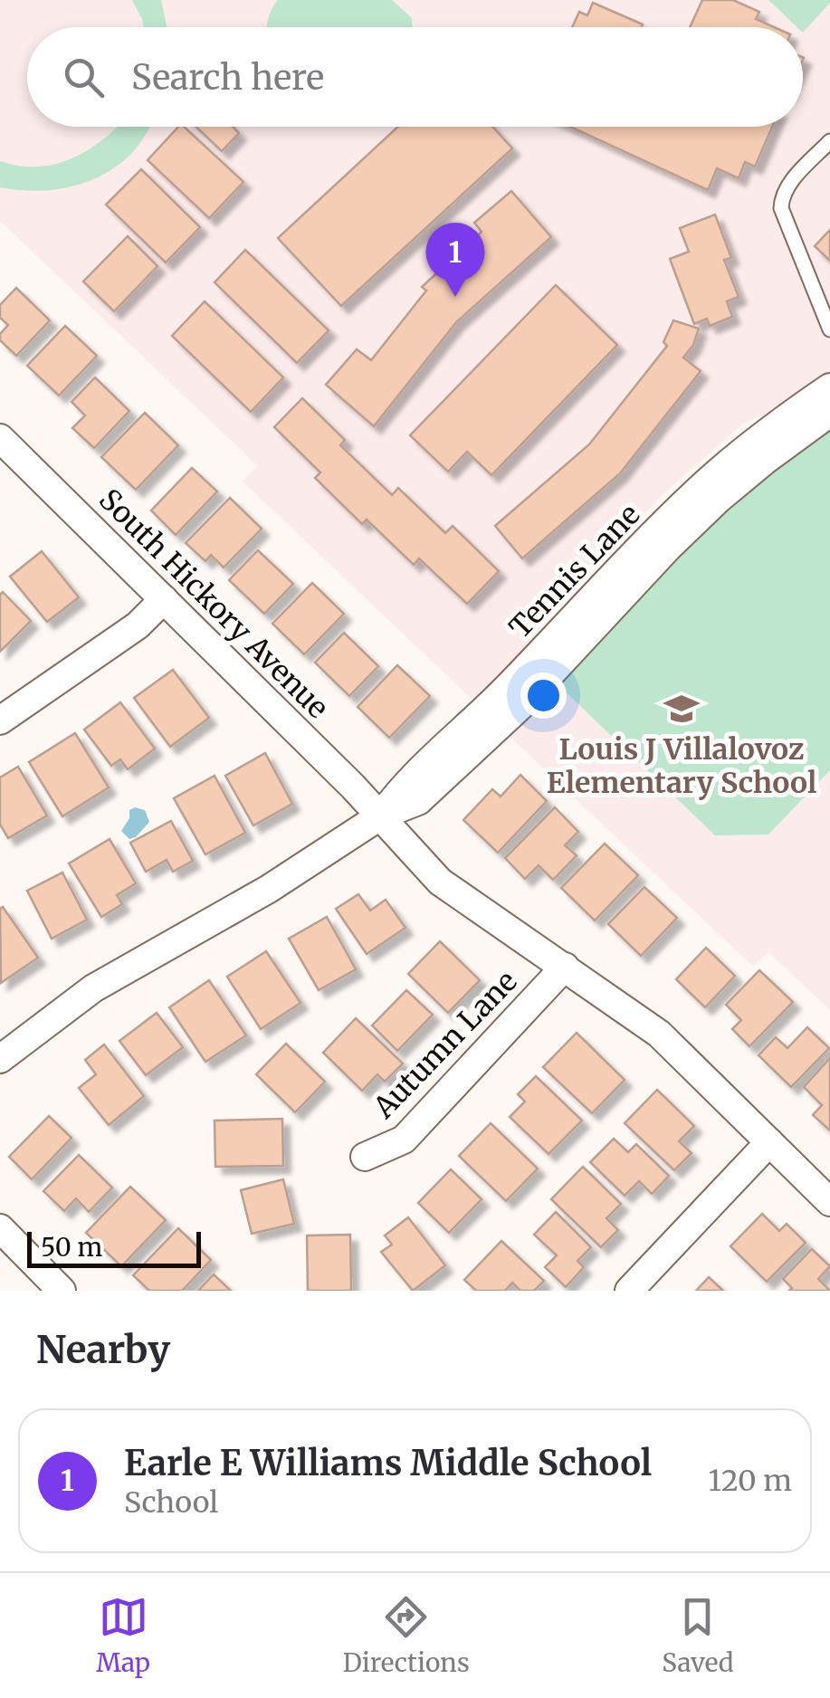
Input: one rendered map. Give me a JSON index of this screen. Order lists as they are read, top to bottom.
{
  "streets": {
    "street": ["Tennis Lane", "South Hickory Avenue", "Autumn Lane"]
  },
  "crossings": [
    ["Tennis Lane", "South Hickory Avenue"],
    ["South Hickory Avenue", "Autumn Lane"]
  ],
  "places": {
    "school or university": ["Louis J Villalovoz Elementary School"]
  },
  "scale_bar": "50 m",
  "page": {
    "search": "Search here",
    "pins": "1",
    "scale": "50 m",
    "heading": "Nearby",
    "list": [
      {
        "mark": "1",
        "name": "Earle E Williams Middle School",
        "note": "School",
        "value": "120 m"
      }
    ],
    "nav": ["Map", "Directions", "Saved"]
  }
}
